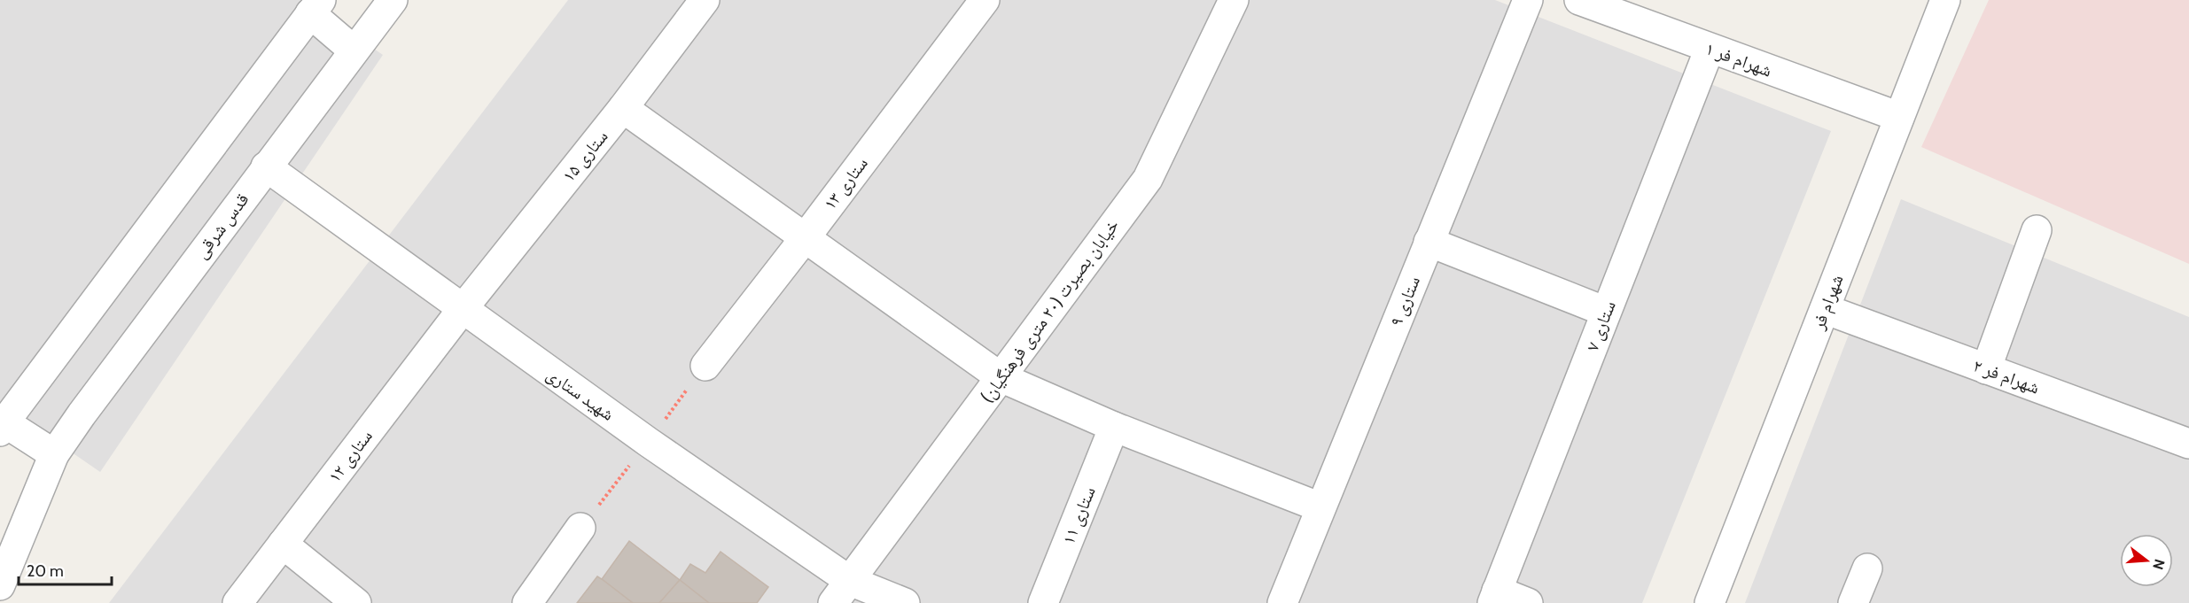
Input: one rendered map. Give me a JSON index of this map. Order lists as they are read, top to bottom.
{
  "streets": {
    "street": [
      "شهرام فر ۱",
      "ستاری ۱۵",
      "ستاری ۱۳",
      "قدس شرقی",
      "ستاری ۹",
      "شهرام فر",
      "خیابان بصیرت (۲۰ متری فرهنگیان)",
      "ستاری ۷",
      "شهرام فر ۲",
      "شهید ستاری",
      "ستاری ۱۲",
      "ستاری ۱۱"
    ]
  },
  "crossings": [
    ["شهرام فر ۱", "شهرام فر"],
    ["شهرام فر ۱", "ستاری ۷"],
    ["ستاری ۱۵", "شهید ستاری"],
    ["ستاری ۱۵", "ستاری ۱۲"],
    ["قدس شرقی", "شهید ستاری"],
    ["شهرام فر", "شهرام فر ۲"],
    ["خیابان بصیرت (۲۰ متری فرهنگیان)", "شهید ستاری"],
    ["شهید ستاری", "ستاری ۱۲"]
  ],
  "scale_bar": "20 m",
  "north": "right"
}
